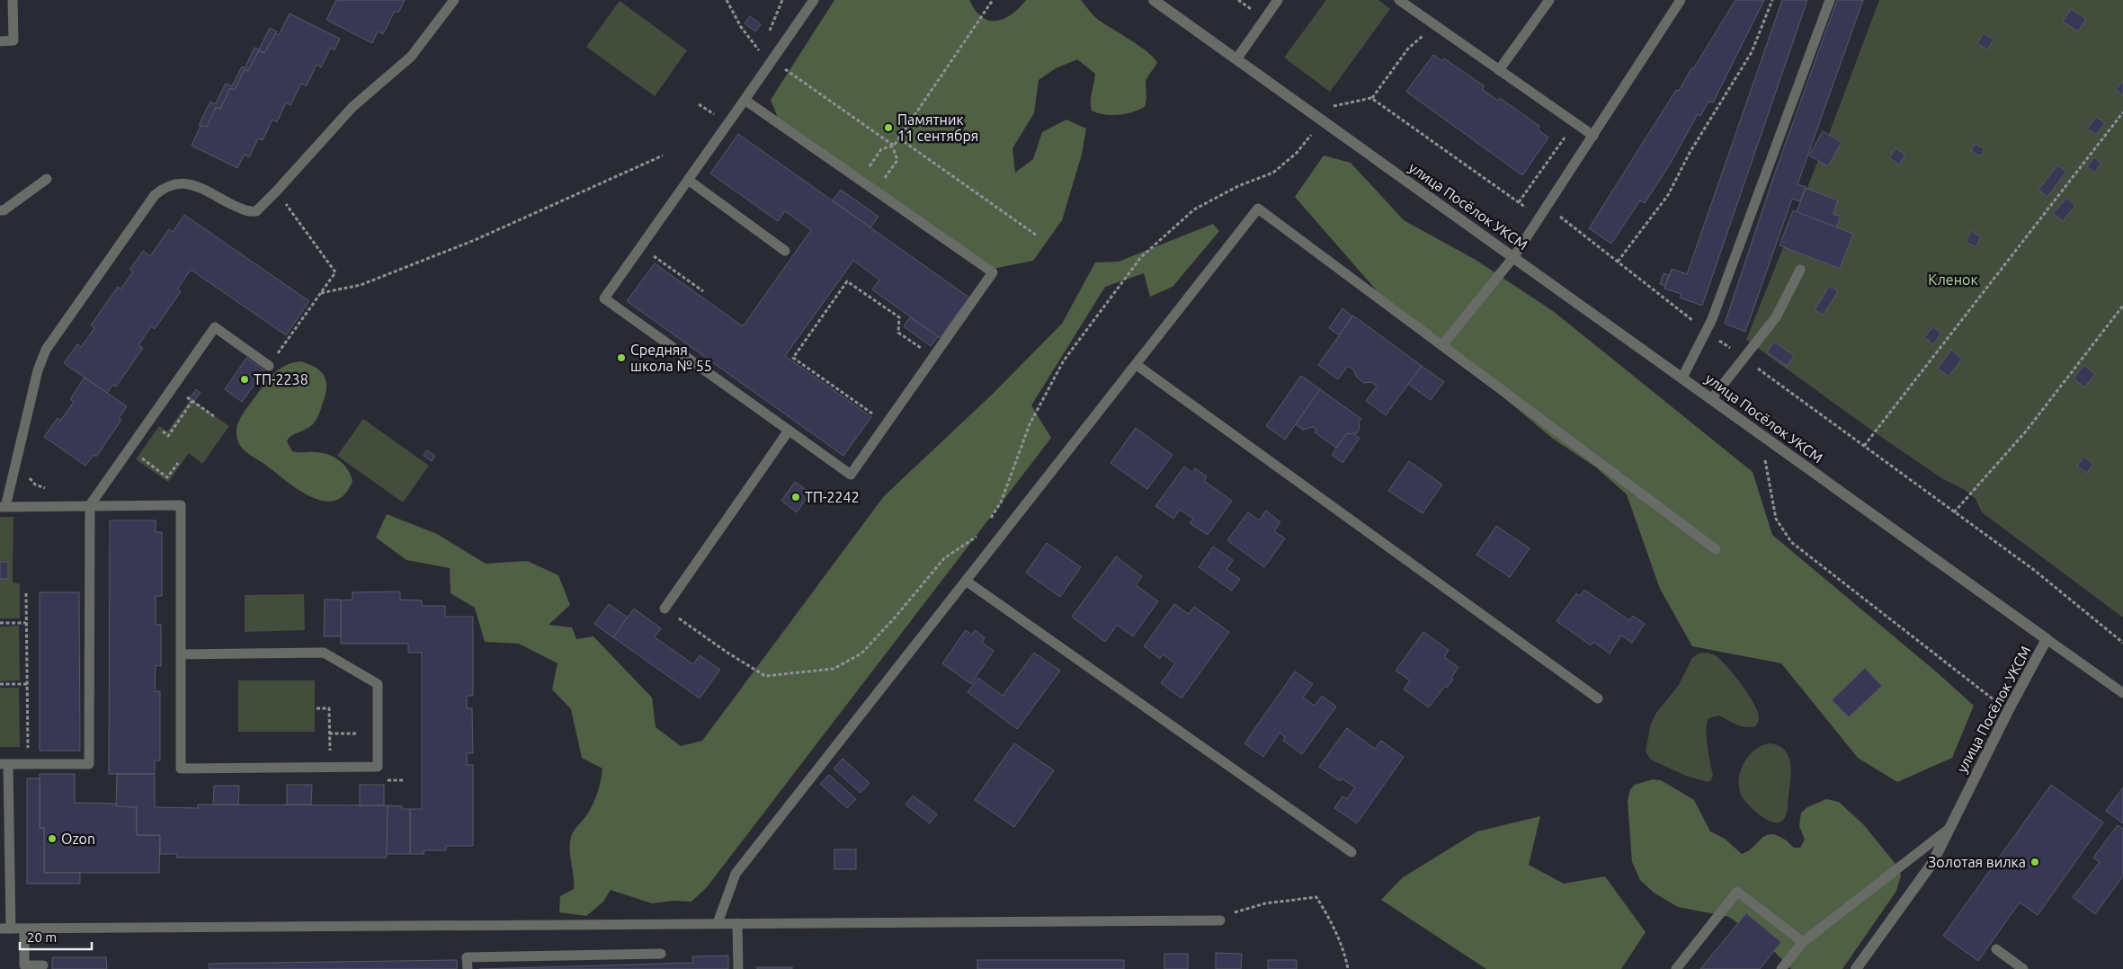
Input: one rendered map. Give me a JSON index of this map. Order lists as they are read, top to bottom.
{
  "streets": {
    "street": ["улица Посёлок УКСМ"]
  },
  "parks": ["Кленок"],
  "places": [
    "Памятник 11 сентября",
    "Средняя школа № 55",
    "ТП-2238",
    "ТП-2242",
    "Ozon",
    "Золотая вилка"
  ],
  "scale_bar": "20 m"
}
